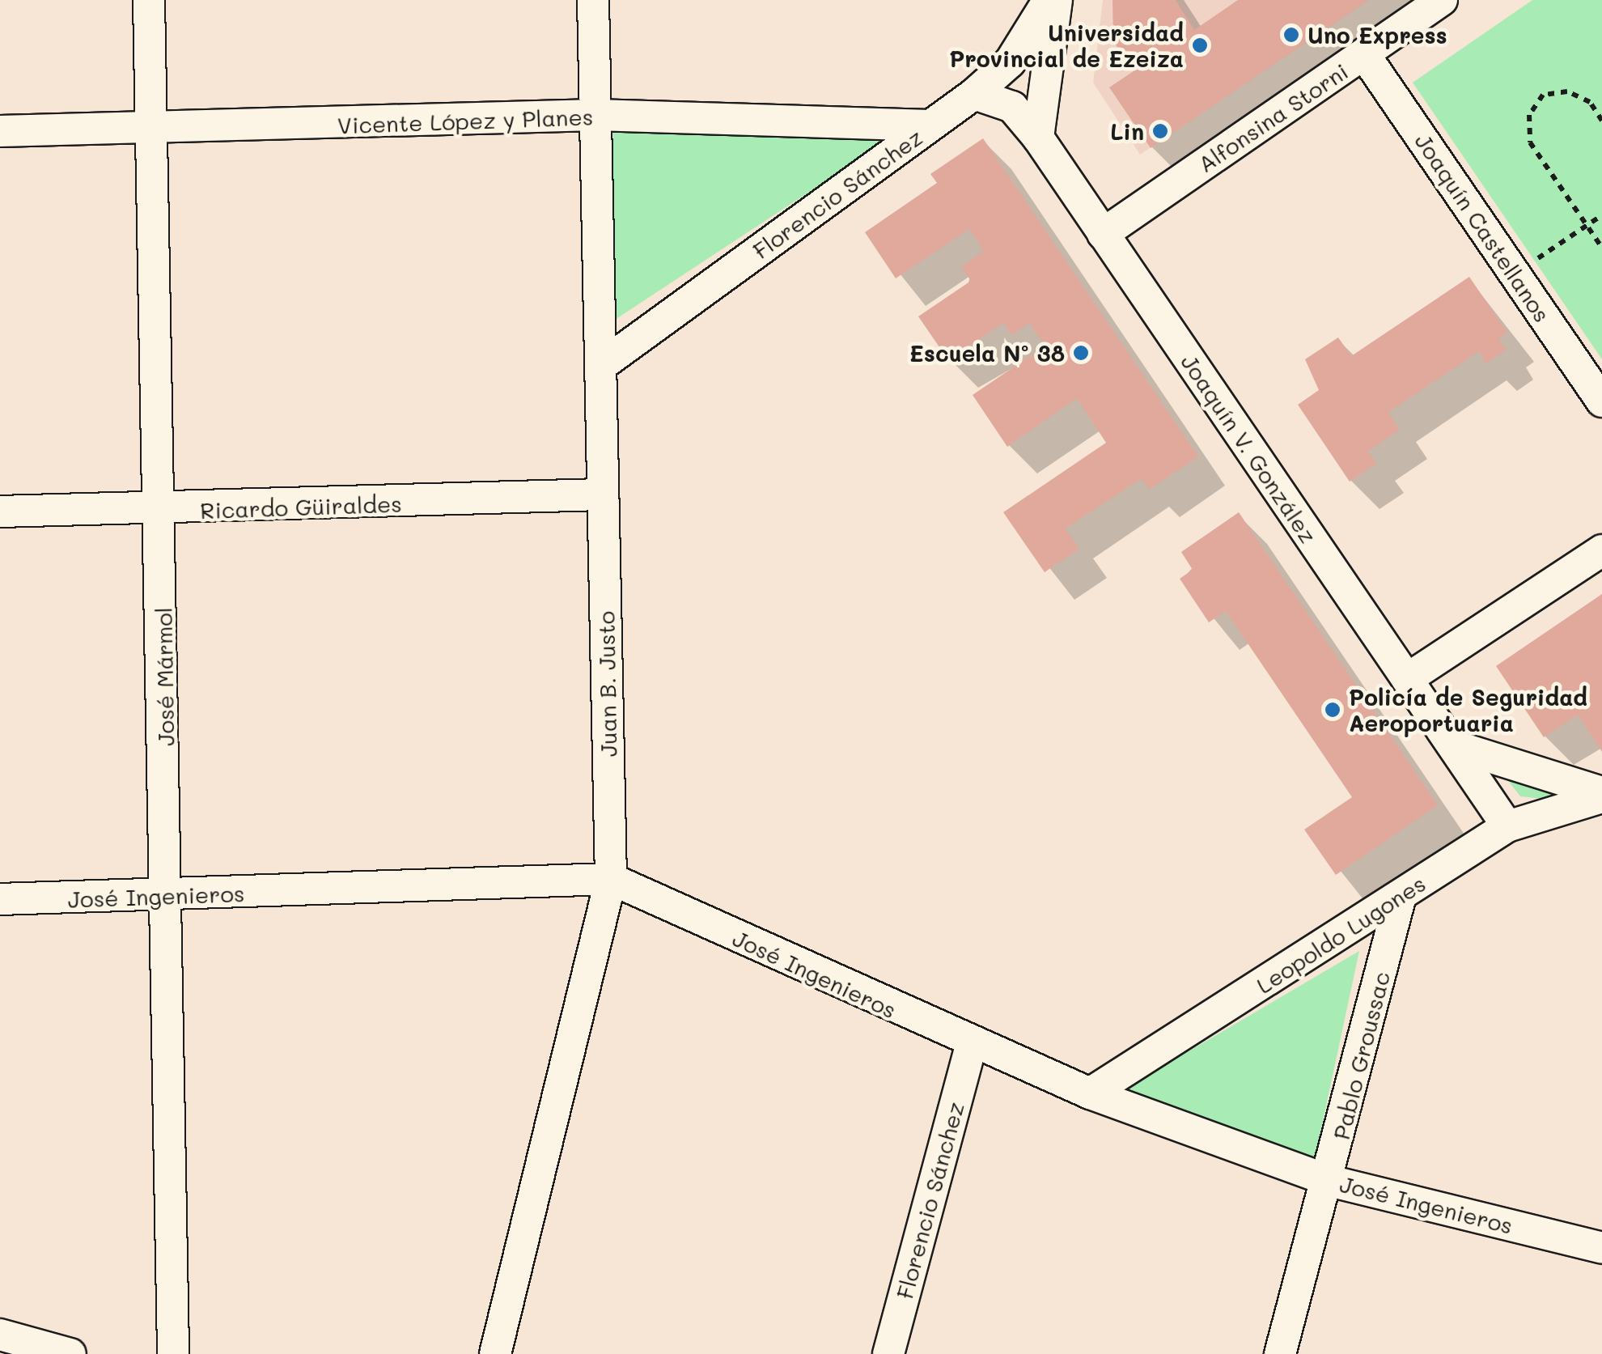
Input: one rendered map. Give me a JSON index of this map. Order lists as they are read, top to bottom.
{
  "streets": {
    "street": [
      "Alfonsina Storni",
      "Vicente López y Planes",
      "Florencio Sánchez",
      "Joaquín Castellanos",
      "Joaquín V. González",
      "Ricardo Güiraldes",
      "José Mármol",
      "Juan B. Justo",
      "José Ingenieros",
      "Leopoldo Lugones",
      "Pablo Groussac"
    ]
  },
  "crossings": [
    ["Alfonsina Storni", "Joaquín Castellanos"],
    ["Alfonsina Storni", "Joaquín V. González"],
    ["Vicente López y Planes", "Florencio Sánchez"],
    ["Vicente López y Planes", "José Mármol"],
    ["Vicente López y Planes", "Juan B. Justo"],
    ["Florencio Sánchez", "Joaquín V. González"],
    ["Florencio Sánchez", "Juan B. Justo"],
    ["Florencio Sánchez", "José Ingenieros"],
    ["Joaquín V. González", "Leopoldo Lugones"],
    ["Ricardo Güiraldes", "José Mármol"],
    ["Ricardo Güiraldes", "Juan B. Justo"],
    ["José Mármol", "José Ingenieros"],
    ["Juan B. Justo", "José Ingenieros"],
    ["José Ingenieros", "Leopoldo Lugones"],
    ["José Ingenieros", "Pablo Groussac"],
    ["Leopoldo Lugones", "Pablo Groussac"]
  ],
  "places": [
    "Uno Express",
    "Universidad Provincial de Ezeiza",
    "Lin",
    "Escuela Nº 38",
    "Policía de Seguridad Aeroportuaria"
  ]
}
